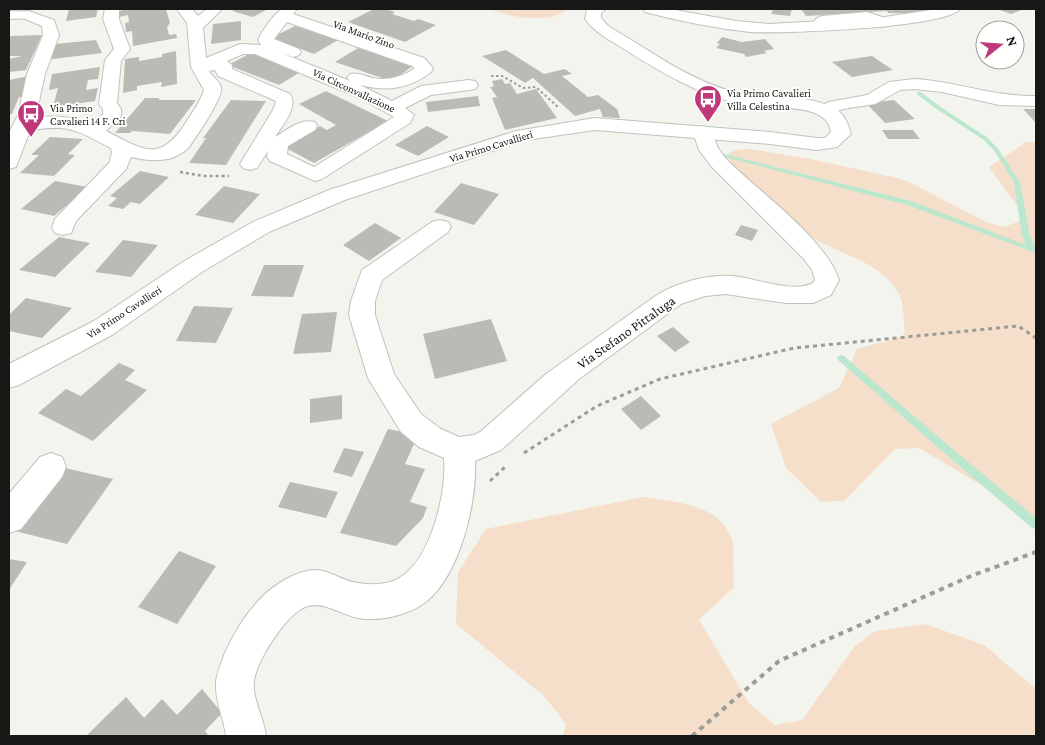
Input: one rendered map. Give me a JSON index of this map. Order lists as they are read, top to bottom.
{
  "streets": {
    "street": [
      "Via Mario Zino",
      "Via Circonvallazione",
      "Via Primo Cavallieri",
      "Via Stefano Pittaluga"
    ]
  },
  "crossings": [
    ["Via Primo Cavallieri", "Via Stefano Pittaluga"]
  ],
  "places": {
    "bus stop": ["Via Primo Cavalieri Villa Celestina", "Via Primo Cavalieri 14 F. Cri"]
  },
  "north": "right"
}
